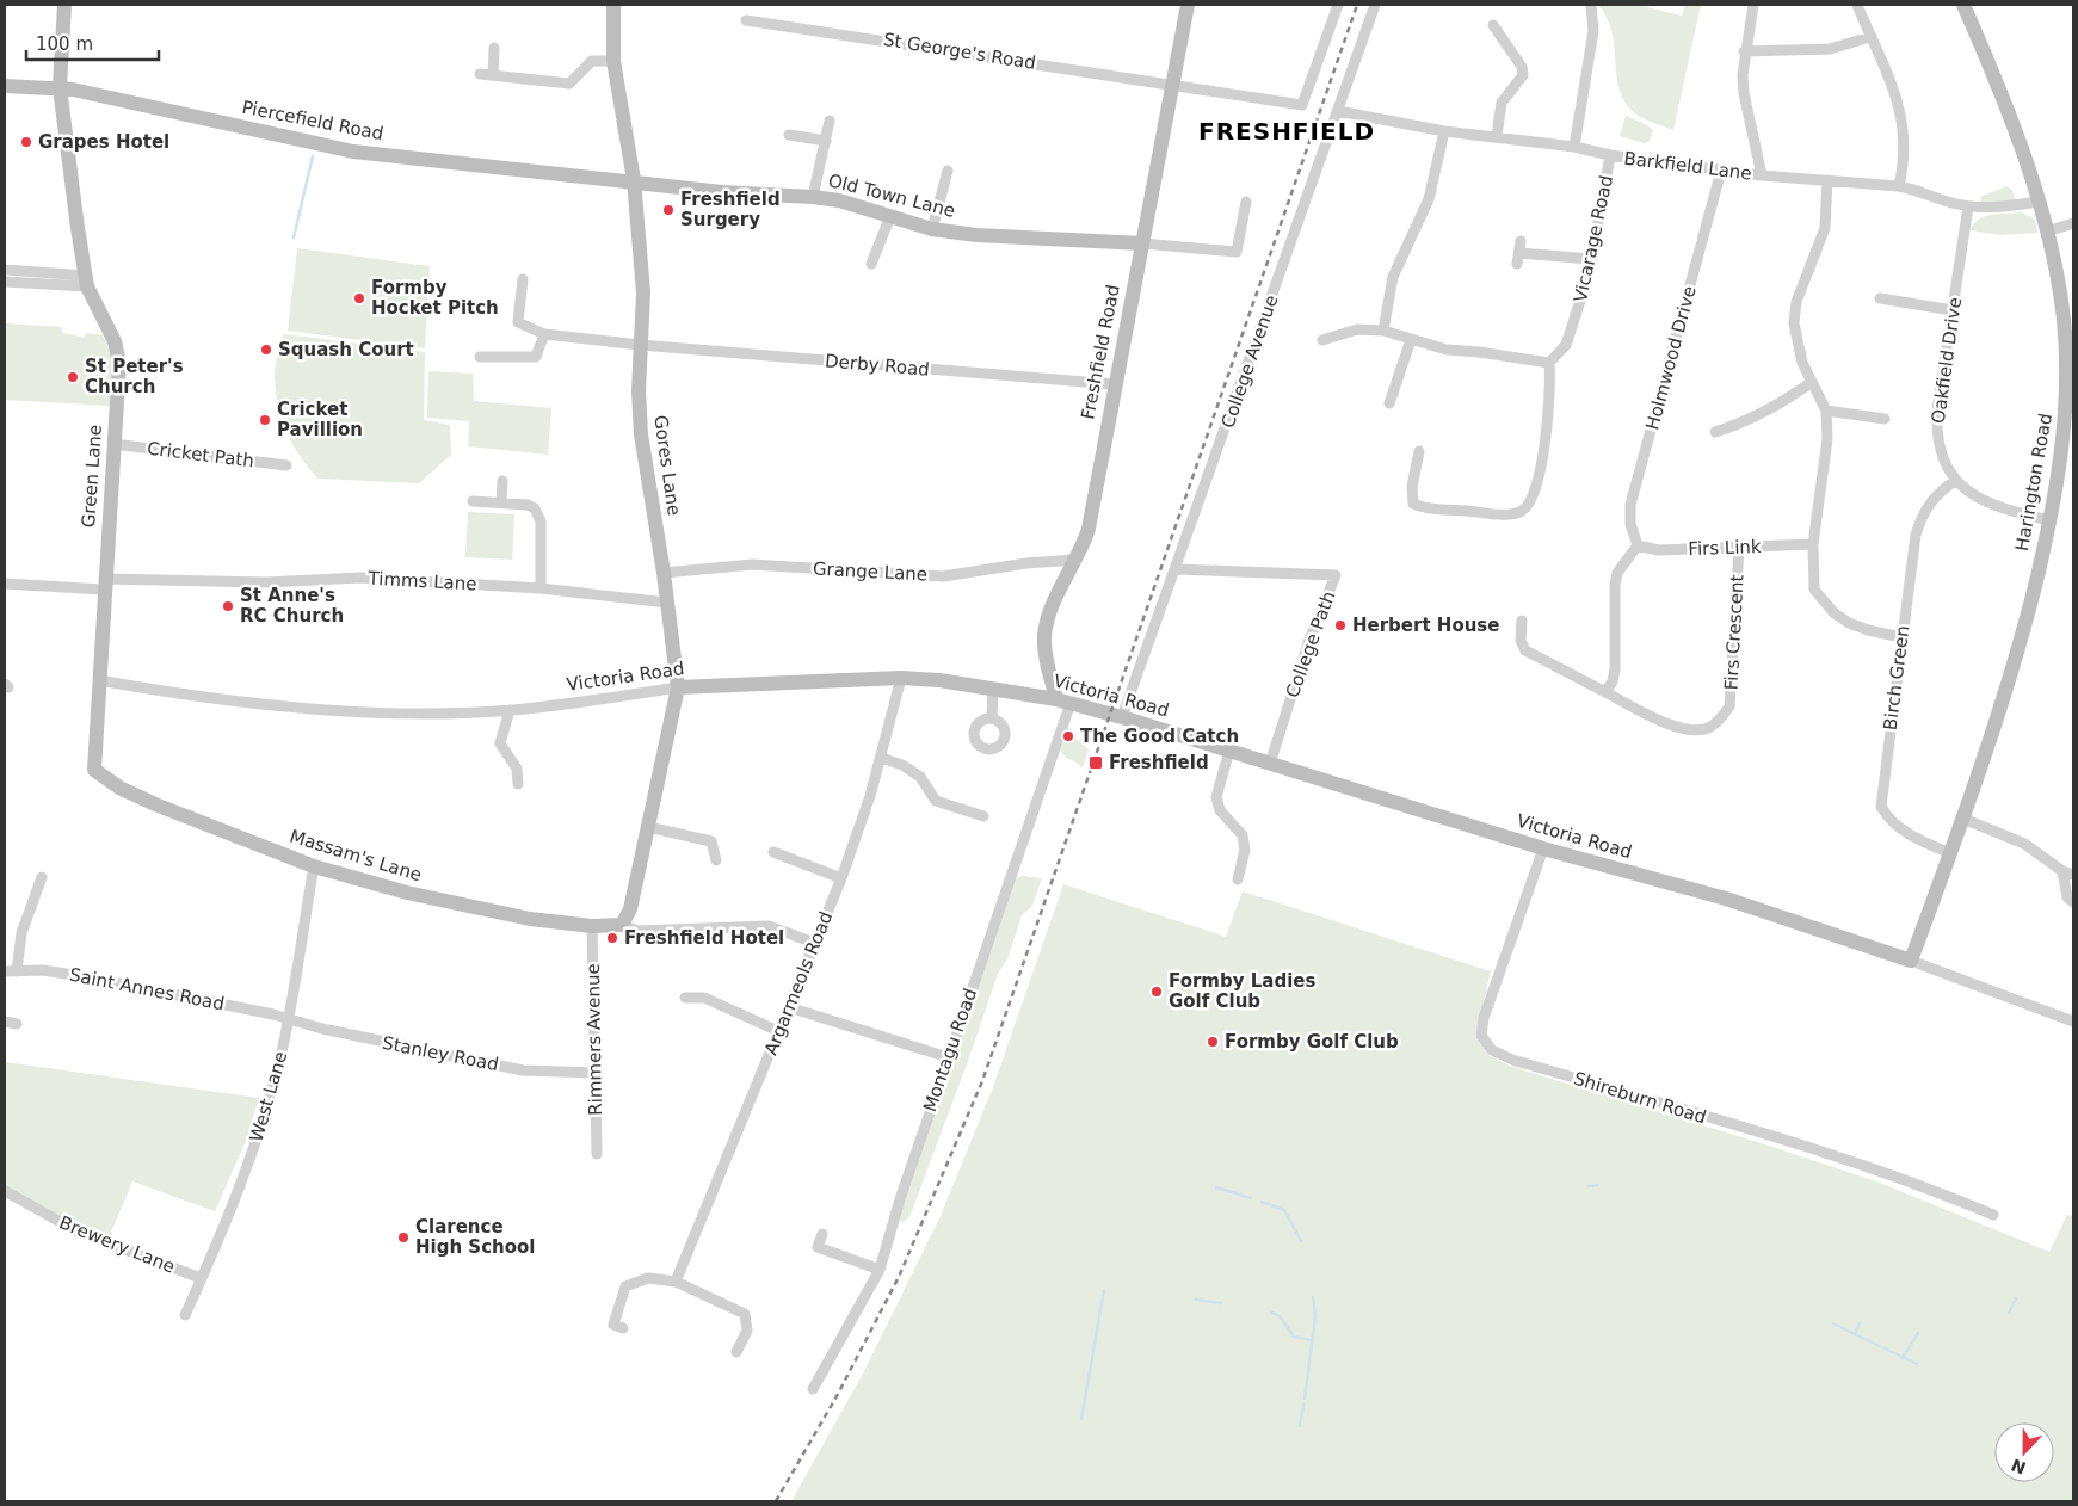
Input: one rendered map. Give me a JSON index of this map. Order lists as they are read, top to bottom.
{
  "streets": {
    "street": [
      "St George's Road",
      "Piercefield Road",
      "Barkfield Lane",
      "Old Town Lane",
      "Vicarage Road",
      "Freshfield Road",
      "Holmwood Drive",
      "Oakfield Drive",
      "College Avenue",
      "Derby Road",
      "Cricket Path",
      "Gores Lane",
      "Green Lane",
      "Harington Road",
      "Firs Link",
      "Grange Lane",
      "Timms Lane",
      "Firs Crescent",
      "College Path",
      "Victoria Road",
      "Birch Green",
      "Massam's Lane",
      "Argarmeols Road",
      "Saint Annes Road",
      "Rimmers Avenue",
      "Montagu Road",
      "Stanley Road",
      "West Lane",
      "Shireburn Road",
      "Brewery Lane"
    ]
  },
  "crossings": [
    ["St George's Road", "Freshfield Road"],
    ["Piercefield Road", "Old Town Lane"],
    ["Piercefield Road", "Gores Lane"],
    ["Piercefield Road", "Green Lane"],
    ["Barkfield Lane", "Vicarage Road"],
    ["Barkfield Lane", "Holmwood Drive"],
    ["Barkfield Lane", "Oakfield Drive"],
    ["Barkfield Lane", "College Avenue"],
    ["Barkfield Lane", "Harington Road"],
    ["Old Town Lane", "Freshfield Road"],
    ["Old Town Lane", "Gores Lane"],
    ["Freshfield Road", "Derby Road"],
    ["Freshfield Road", "Grange Lane"],
    ["Freshfield Road", "Victoria Road"],
    ["Freshfield Road", "Montagu Road"],
    ["Holmwood Drive", "Firs Link"],
    ["Oakfield Drive", "Harington Road"],
    ["Oakfield Drive", "Birch Green"],
    ["College Avenue", "College Path"],
    ["College Avenue", "Victoria Road"],
    ["Derby Road", "Gores Lane"],
    ["Cricket Path", "Green Lane"],
    ["Gores Lane", "Grange Lane"],
    ["Gores Lane", "Timms Lane"],
    ["Gores Lane", "Victoria Road"],
    ["Gores Lane", "Massam's Lane"],
    ["Green Lane", "Timms Lane"],
    ["Green Lane", "Victoria Road"],
    ["Green Lane", "Massam's Lane"],
    ["Harington Road", "Victoria Road"],
    ["Harington Road", "Birch Green"],
    ["Firs Link", "Firs Crescent"],
    ["College Path", "Victoria Road"],
    ["Victoria Road", "Argarmeols Road"],
    ["Victoria Road", "Montagu Road"],
    ["Victoria Road", "Shireburn Road"],
    ["Massam's Lane", "Rimmers Avenue"],
    ["Massam's Lane", "West Lane"],
    ["Saint Annes Road", "Stanley Road"],
    ["Saint Annes Road", "West Lane"],
    ["Rimmers Avenue", "Stanley Road"],
    ["Stanley Road", "West Lane"],
    ["West Lane", "Brewery Lane"]
  ],
  "districts": ["FRESHFIELD"],
  "places": {
    "other": [
      "Grapes Hotel",
      "Freshfield Surgery",
      "Formby Hocket Pitch",
      "Squash Court",
      "St Peter's Church",
      "Cricket Pavillion",
      "St Anne's RC Church",
      "Herbert House",
      "The Good Catch",
      "Freshfield Hotel",
      "Formby Ladies Golf Club",
      "Formby Golf Club",
      "Clarence High School"
    ],
    "transit": ["Freshfield"]
  },
  "scale_bar": "100 m",
  "north": "bottom"
}
